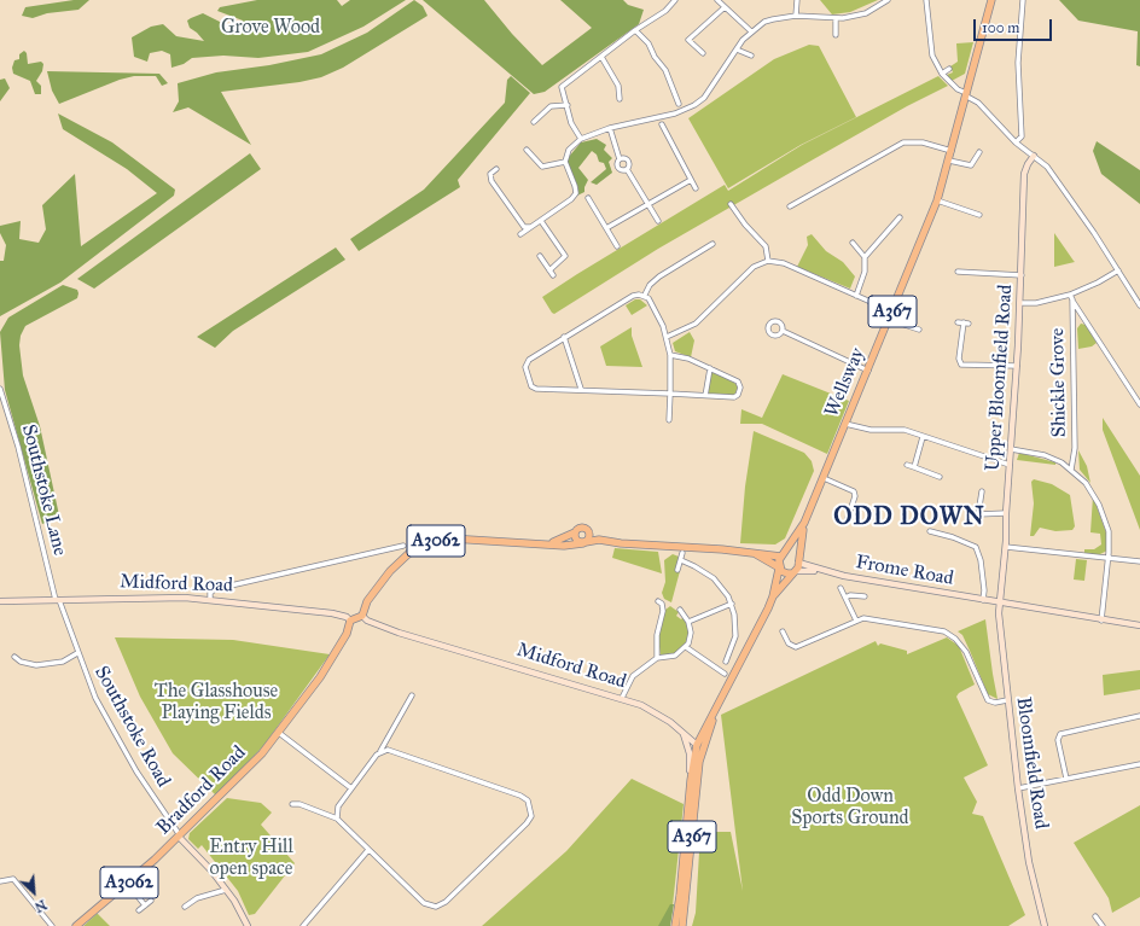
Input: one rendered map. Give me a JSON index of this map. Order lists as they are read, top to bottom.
{
  "streets": {
    "main road": [
      "A367",
      "Wellsway",
      "A3062",
      "Bradford Road"
    ],
    "street": [
      "Upper Bloomfield Road",
      "Shickle Grove",
      "Southstoke Lane",
      "Frome Road",
      "Midford Road",
      "Southstoke Road",
      "Bloomfield Road"
    ]
  },
  "crossings": [
    ["A367", "Wellsway"],
    ["Upper Bloomfield Road", "Frome Road"],
    ["Upper Bloomfield Road", "Bloomfield Road"],
    ["Wellsway", "A3062"],
    ["Wellsway", "Frome Road"],
    ["Wellsway", "Midford Road"],
    ["Southstoke Lane", "Midford Road"],
    ["Southstoke Lane", "Southstoke Road"],
    ["A3062", "Frome Road"],
    ["A3062", "Midford Road"],
    ["Frome Road", "Bloomfield Road"],
    ["Midford Road", "Southstoke Road"],
    ["Midford Road", "Bradford Road"],
    ["Southstoke Road", "Bradford Road"]
  ],
  "districts": ["ODD DOWN"],
  "parks": [
    "Grove Wood",
    "The Glasshouse Playing Fields",
    "Odd Down Sports Ground",
    "Entry Hill open space"
  ],
  "scale_bar": "100 m",
  "north": "bottom right"
}
